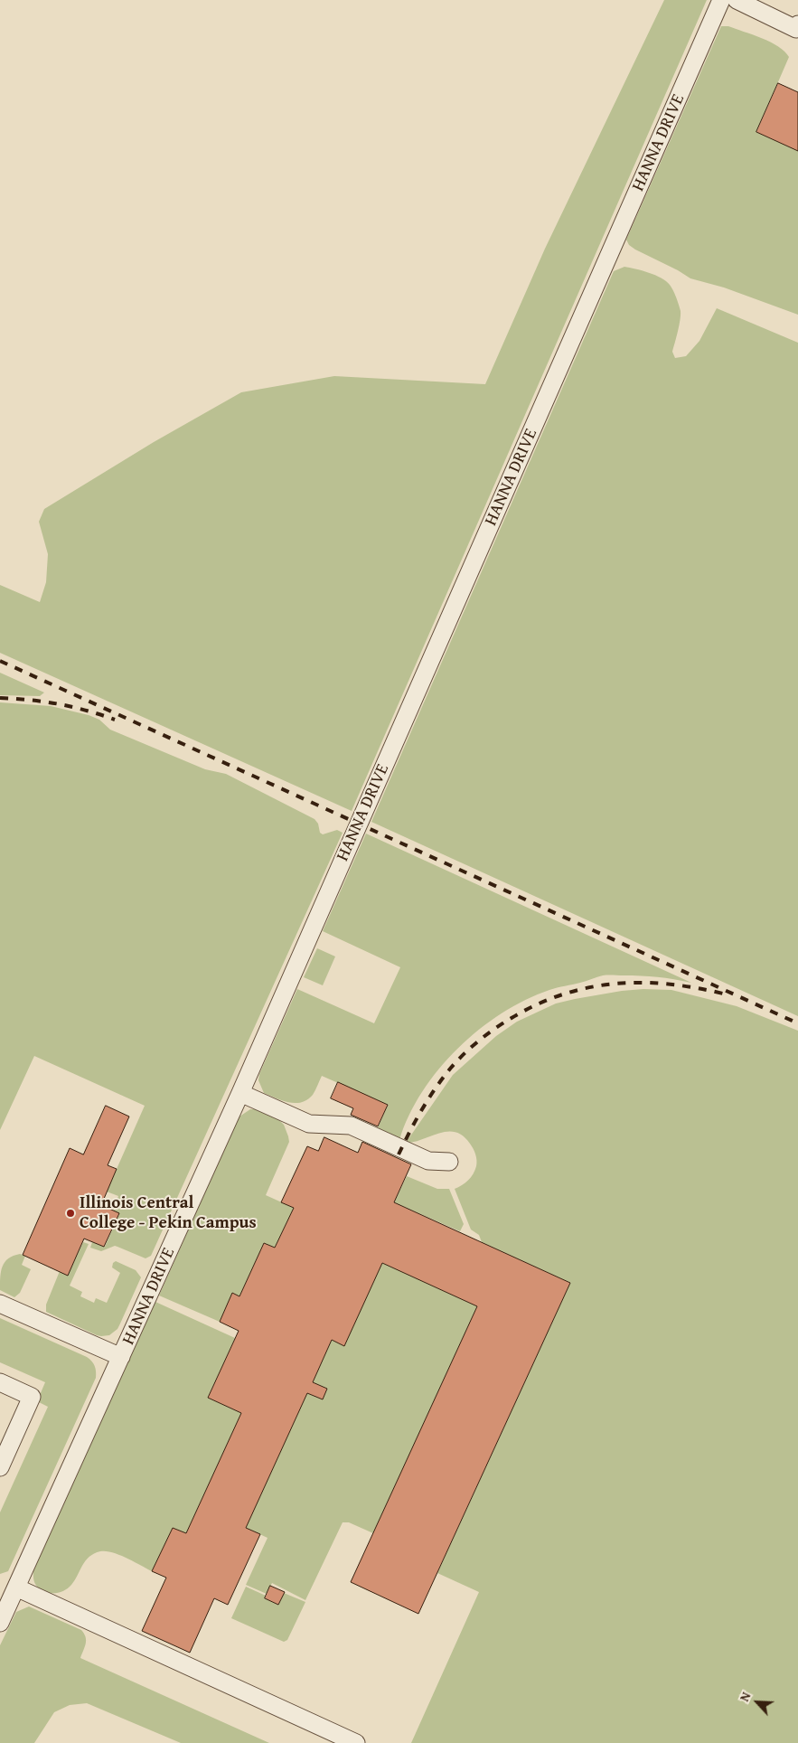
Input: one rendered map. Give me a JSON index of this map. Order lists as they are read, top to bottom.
{
  "streets": {
    "street": ["HANNA DRIVE"]
  },
  "places": ["Illinois Central College - Pekin Campus"],
  "north": "top left"
}
